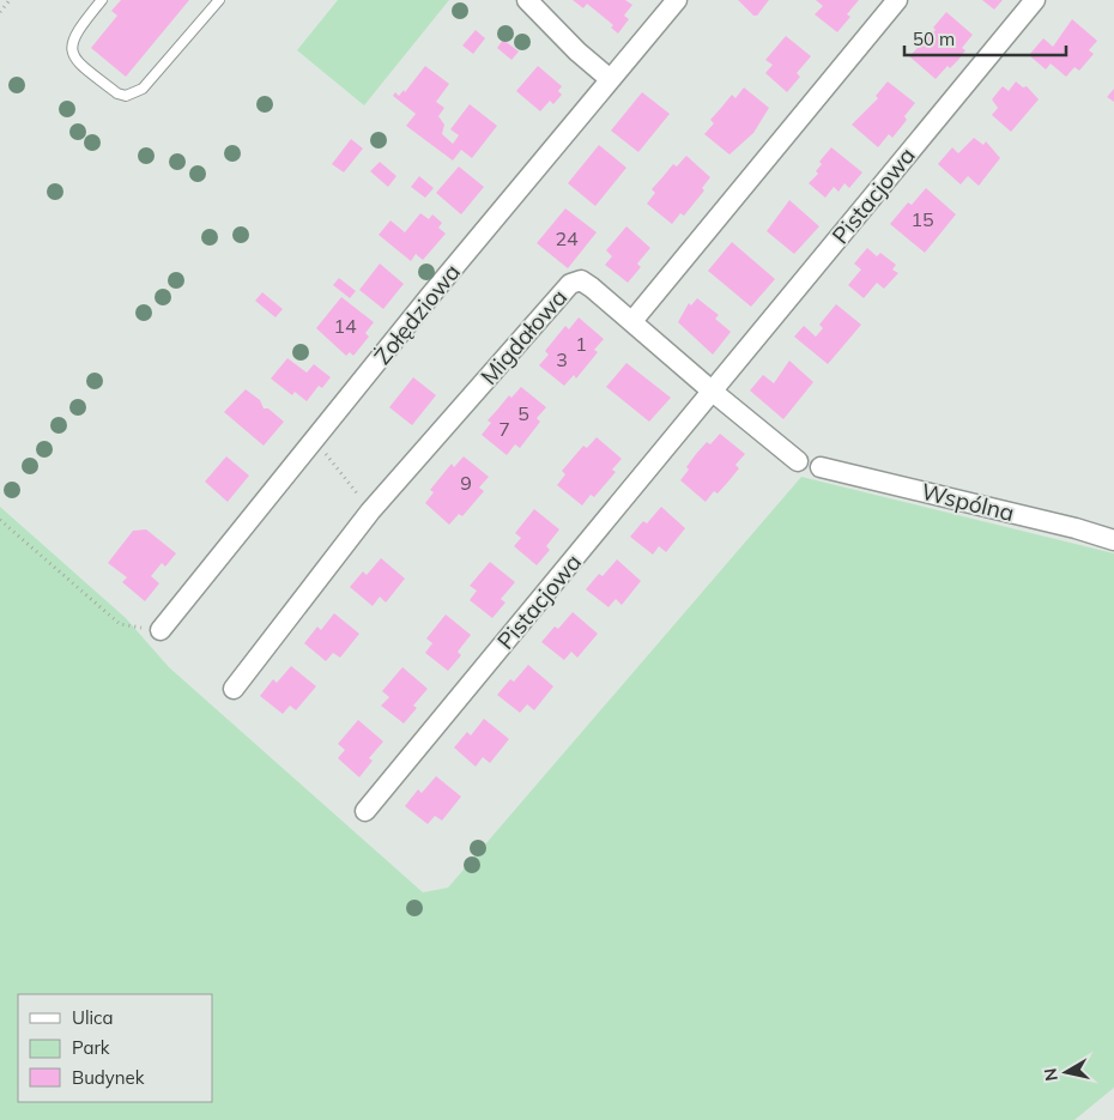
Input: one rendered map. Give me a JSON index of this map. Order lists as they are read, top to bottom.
{
  "streets": {
    "street": [
      "Pistacjowa",
      "Żołędziowa",
      "Migdałowa",
      "Wspólna"
    ]
  },
  "house_numbers": [
    "15",
    "24",
    "14",
    "1",
    "3",
    "5",
    "7",
    "9"
  ],
  "legend": ["Ulica", "Park", "Budynek"],
  "scale_bar": "50 m",
  "north": "left"
}
